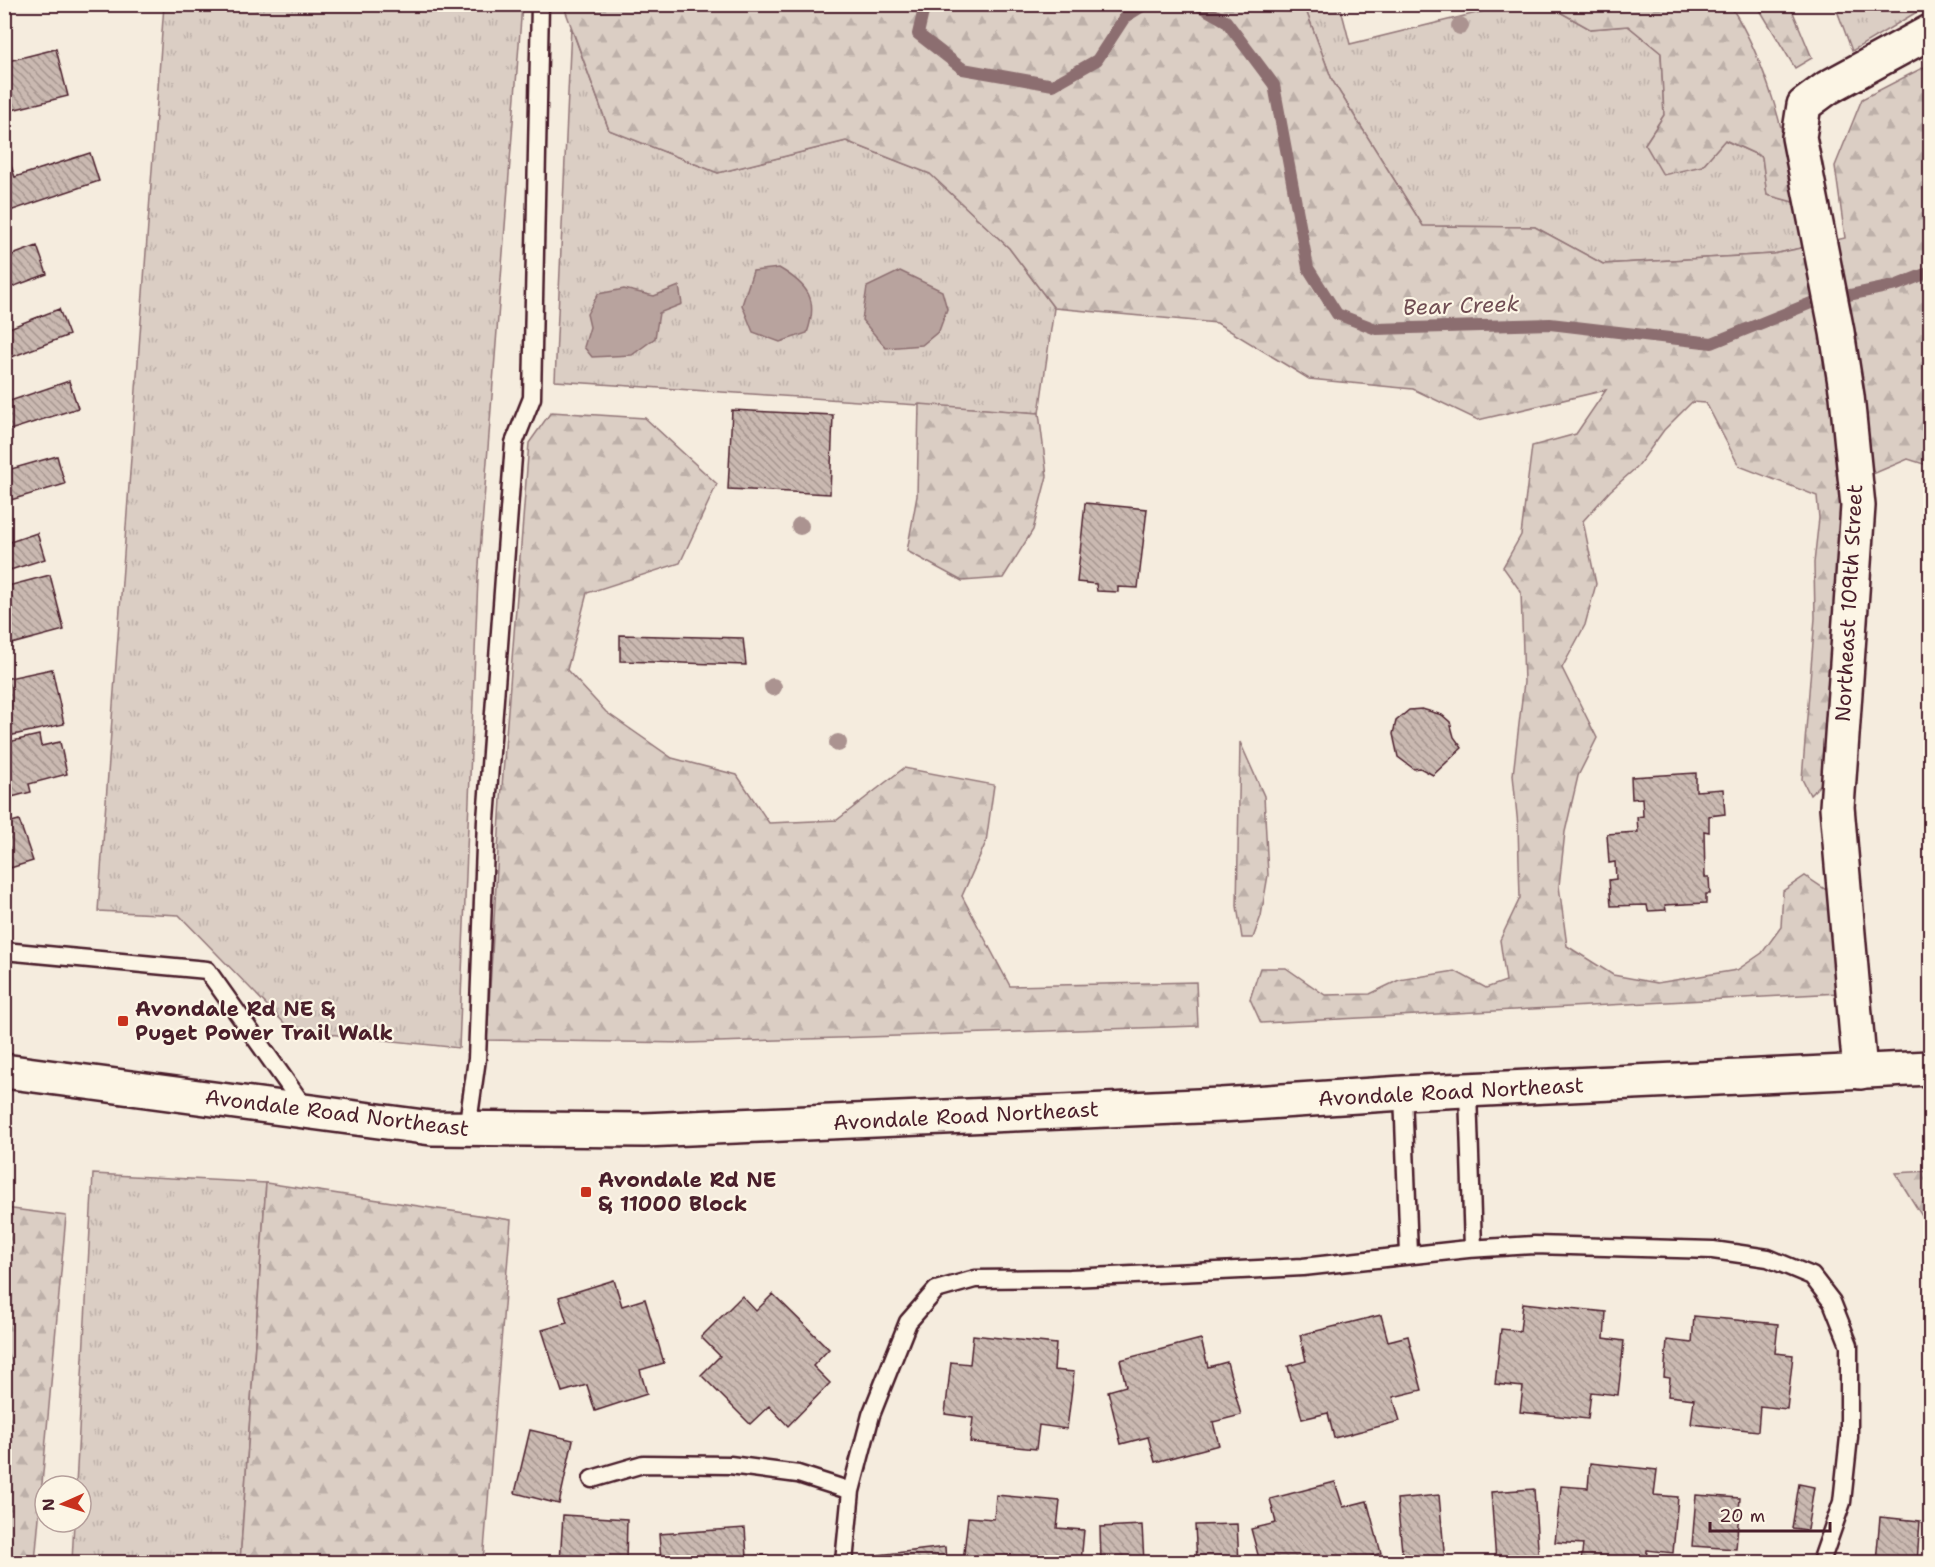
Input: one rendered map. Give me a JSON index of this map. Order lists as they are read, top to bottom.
{
  "streets": {
    "main road": ["Northeast 109th Street", "Avondale Road Northeast"]
  },
  "crossings": [
    ["Northeast 109th Street", "Avondale Road Northeast"]
  ],
  "water": ["Bear Creek"],
  "places": {
    "transit": ["Avondale Rd NE & Puget Power Trail Walk", "Avondale Rd NE & 11000 Block"]
  },
  "scale_bar": "20 m",
  "north": "left"
}
